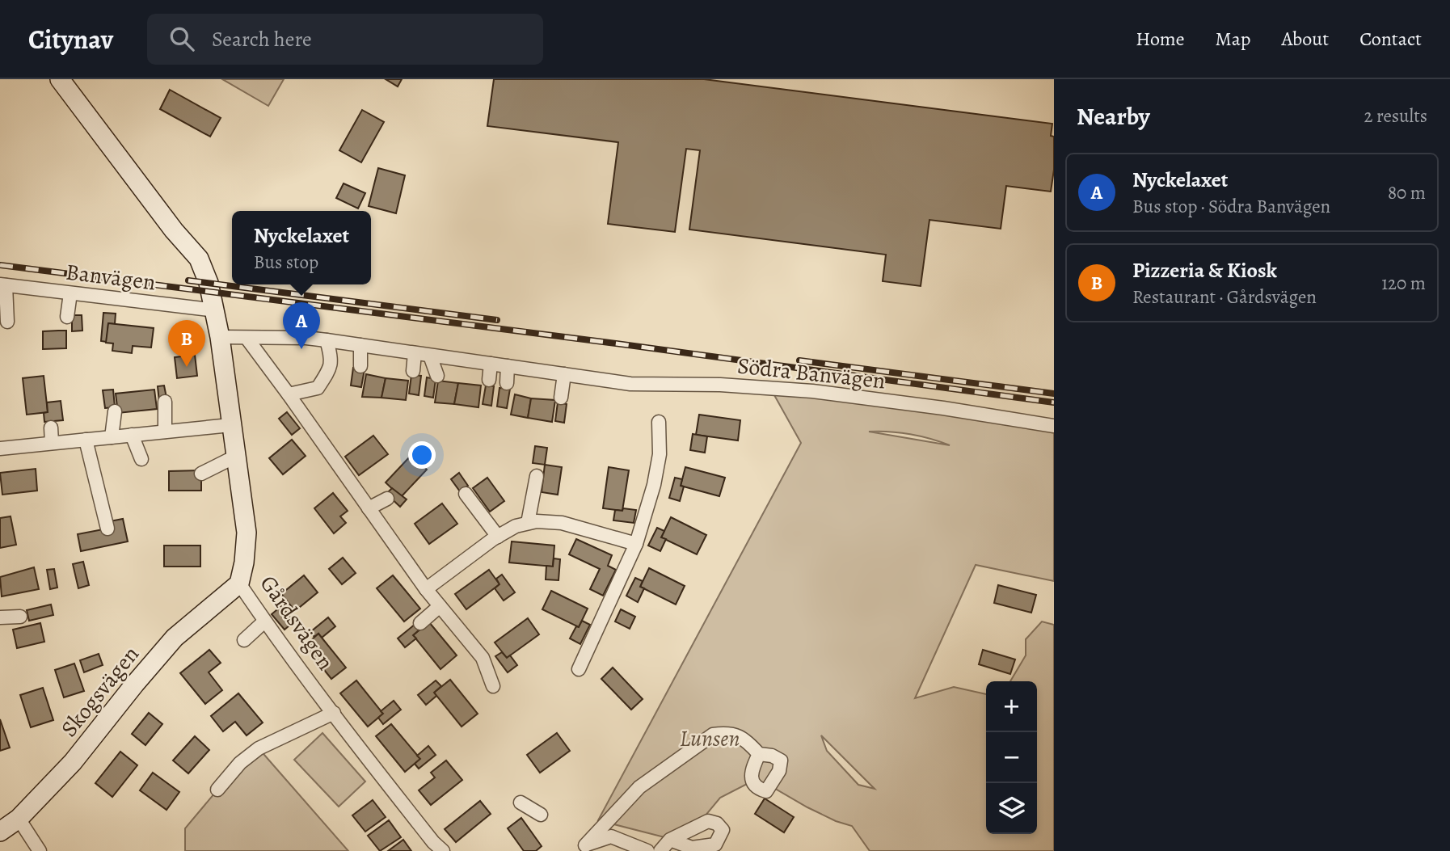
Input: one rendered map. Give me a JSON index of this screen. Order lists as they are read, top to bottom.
{
  "streets": {
    "street": [
      "Banvägen",
      "Södra Banvägen",
      "Gårdsvägen",
      "Skogsvägen"
    ]
  },
  "crossings": [
    ["Banvägen", "Gårdsvägen"],
    ["Södra Banvägen", "Gårdsvägen"],
    ["Gårdsvägen", "Skogsvägen"]
  ],
  "parks": ["Lunsen"],
  "page": {
    "header": "Citynav",
    "search": "Search here",
    "nav": [
      "Home",
      "Map",
      "About",
      "Contact"
    ],
    "heading": ["Nearby", "2 results"],
    "list": [
      {
        "mark": "A",
        "name": "Nyckelaxet",
        "note": "Bus stop · Södra Banvägen",
        "value": "80 m"
      },
      {
        "mark": "B",
        "name": "Pizzeria & Kiosk",
        "note": "Restaurant · Gårdsvägen",
        "value": "120 m"
      }
    ],
    "popup": ["Nyckelaxet", "Bus stop"],
    "pins": ["A", "B"],
    "map_buttons": ["+", "−"]
  }
}
